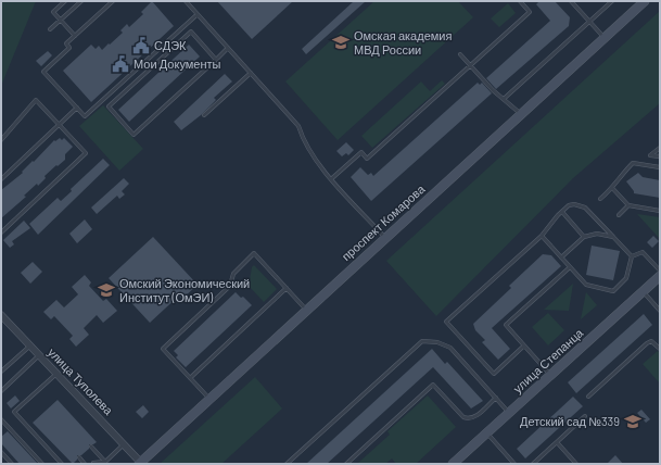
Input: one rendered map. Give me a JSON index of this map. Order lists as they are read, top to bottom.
{
  "streets": {
    "main road": ["проспект Комарова", "улица Степанца"],
    "street": ["улица Туполева"]
  },
  "crossings": [
    ["проспект Комарова", "улица Туполева"]
  ],
  "places": {
    "school or university": ["Омская академия МВД России", "Омский Экономический Институт (ОмЭИ)", "Детский сад №339"],
    "public building": ["СДЭК", "Мои Документы"]
  }
}
